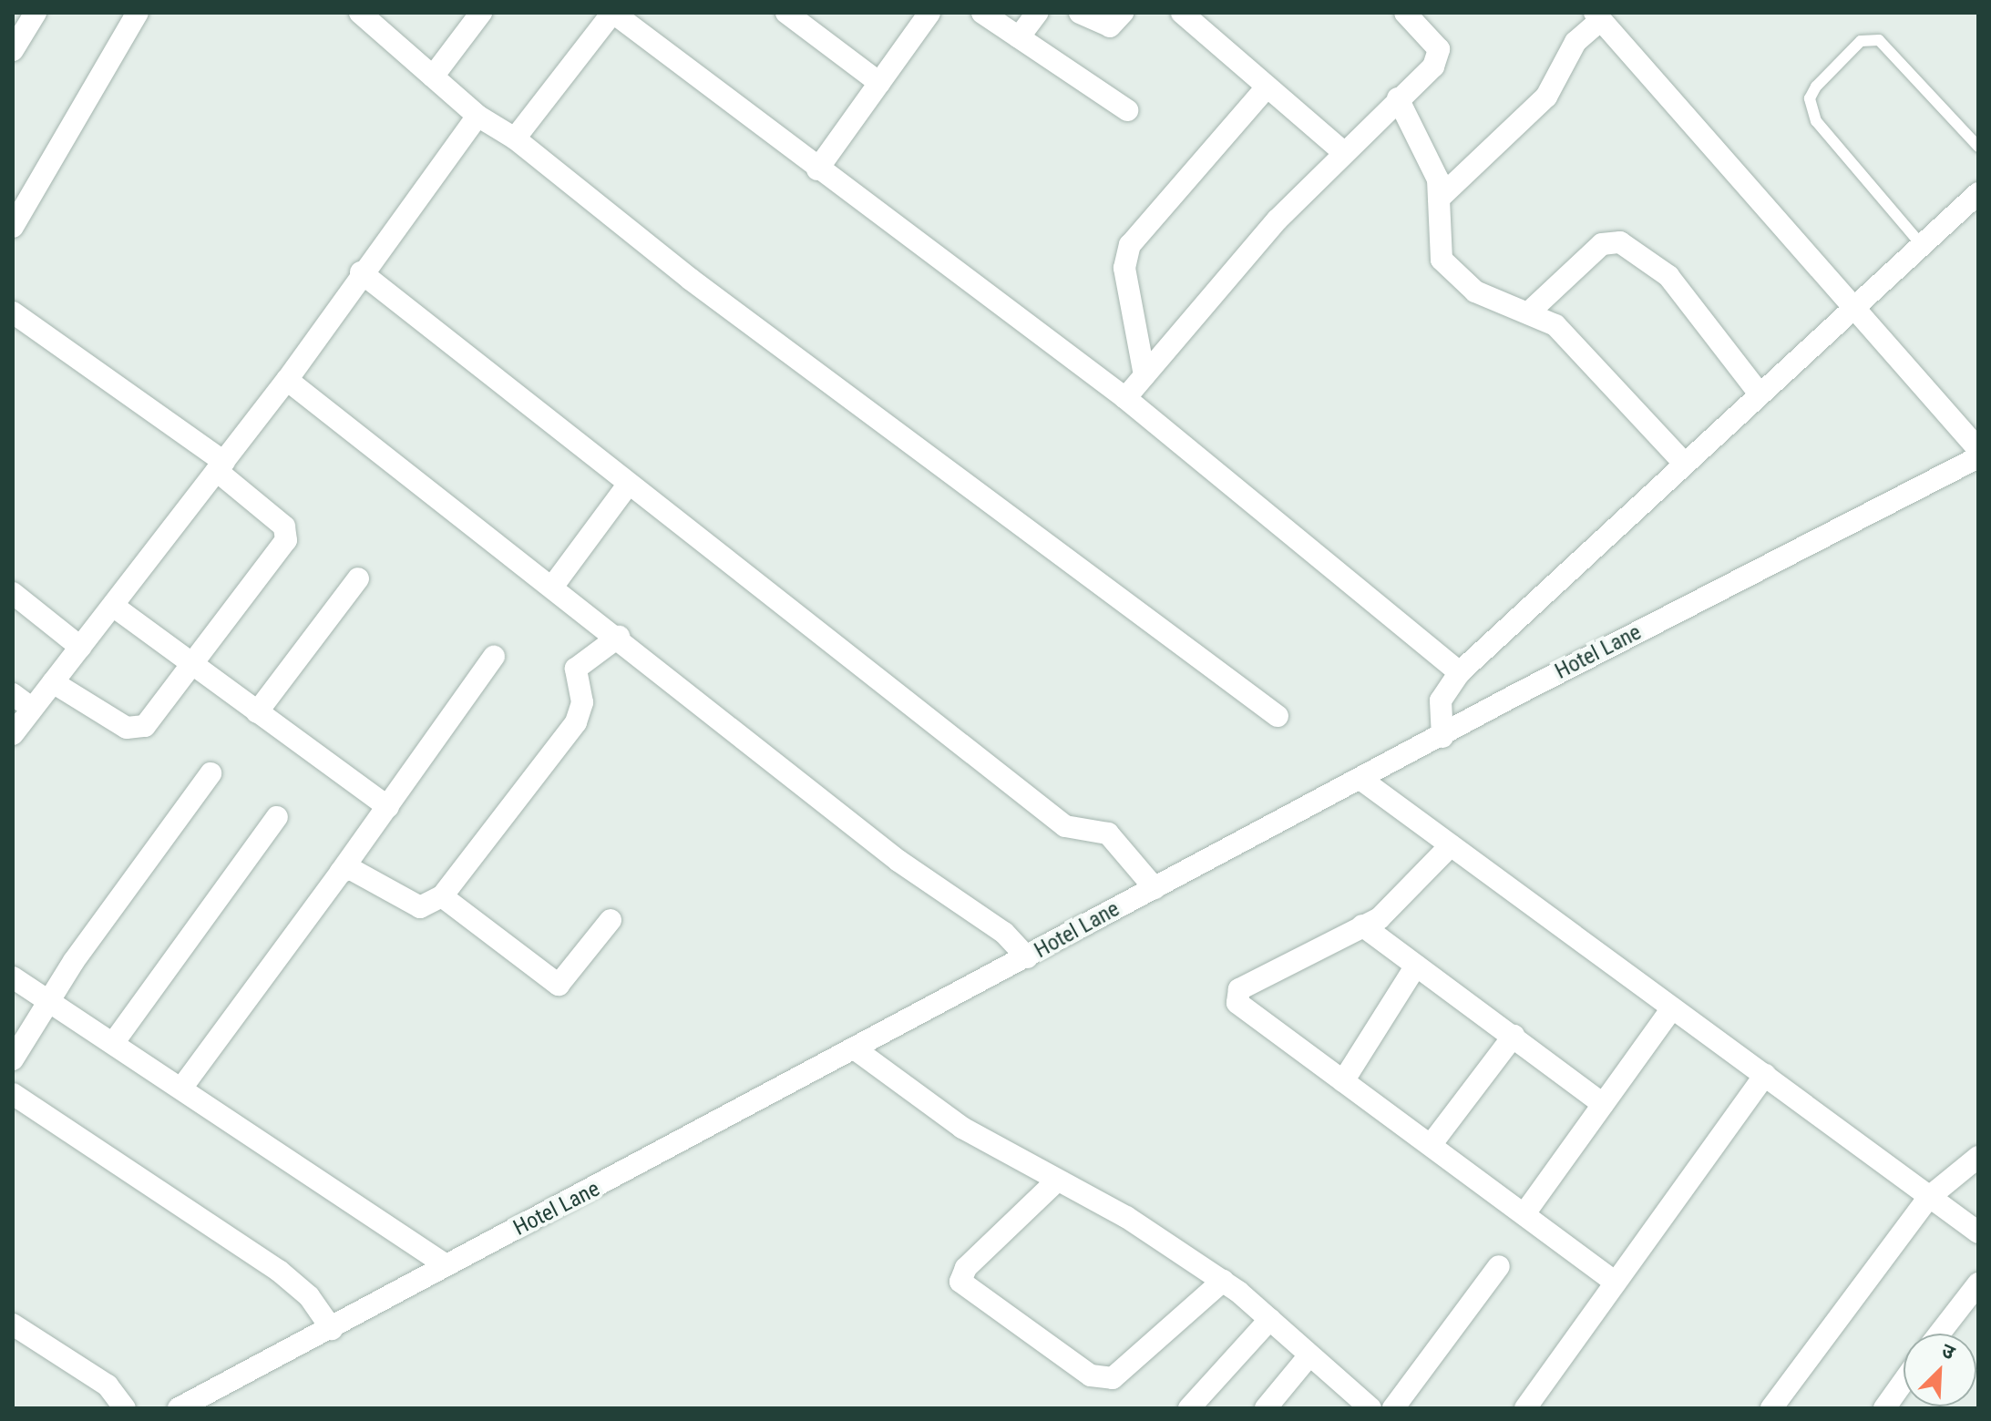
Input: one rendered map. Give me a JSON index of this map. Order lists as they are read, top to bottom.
{
  "streets": {
    "street": ["Hotel Lane"]
  },
  "north": "top right"
}
